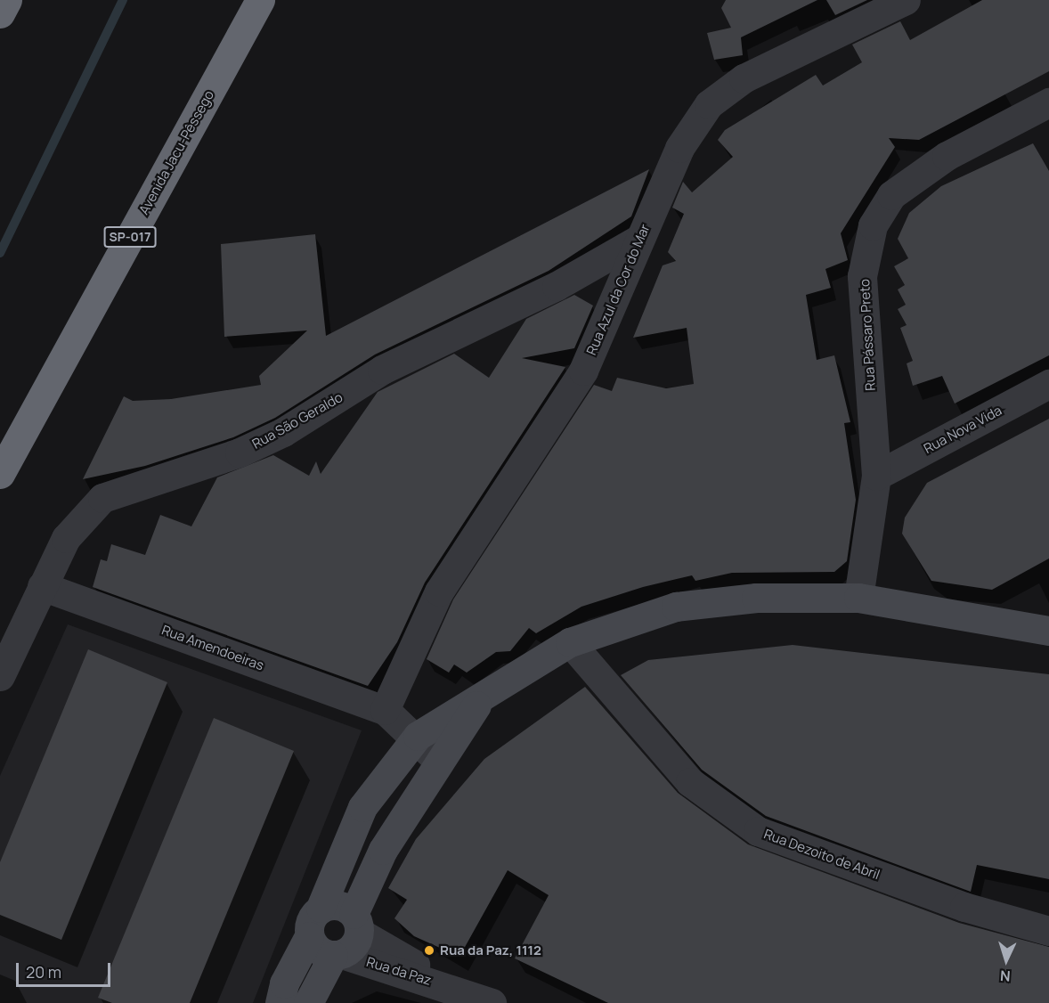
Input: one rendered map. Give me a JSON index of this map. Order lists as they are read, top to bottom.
{
  "streets": {
    "highway": ["Avenida Jacu-Pêssego", "SP-017"],
    "street": [
      "Rua Azul da Cor do Mar",
      "Rua Pássaro Preto",
      "Rua São Geraldo",
      "Rua Nova Vida",
      "Rua Amendoeiras",
      "Rua Dezoito de Abril",
      "Rua da Paz"
    ]
  },
  "crossings": [
    ["Rua Azul da Cor do Mar", "Rua São Geraldo"],
    ["Rua Azul da Cor do Mar", "Rua Amendoeiras"],
    ["Rua Pássaro Preto", "Rua Nova Vida"],
    ["Rua São Geraldo", "Rua Amendoeiras"]
  ],
  "places": ["Rua da Paz, 1112"],
  "scale_bar": "20 m",
  "north": "bottom"
}
